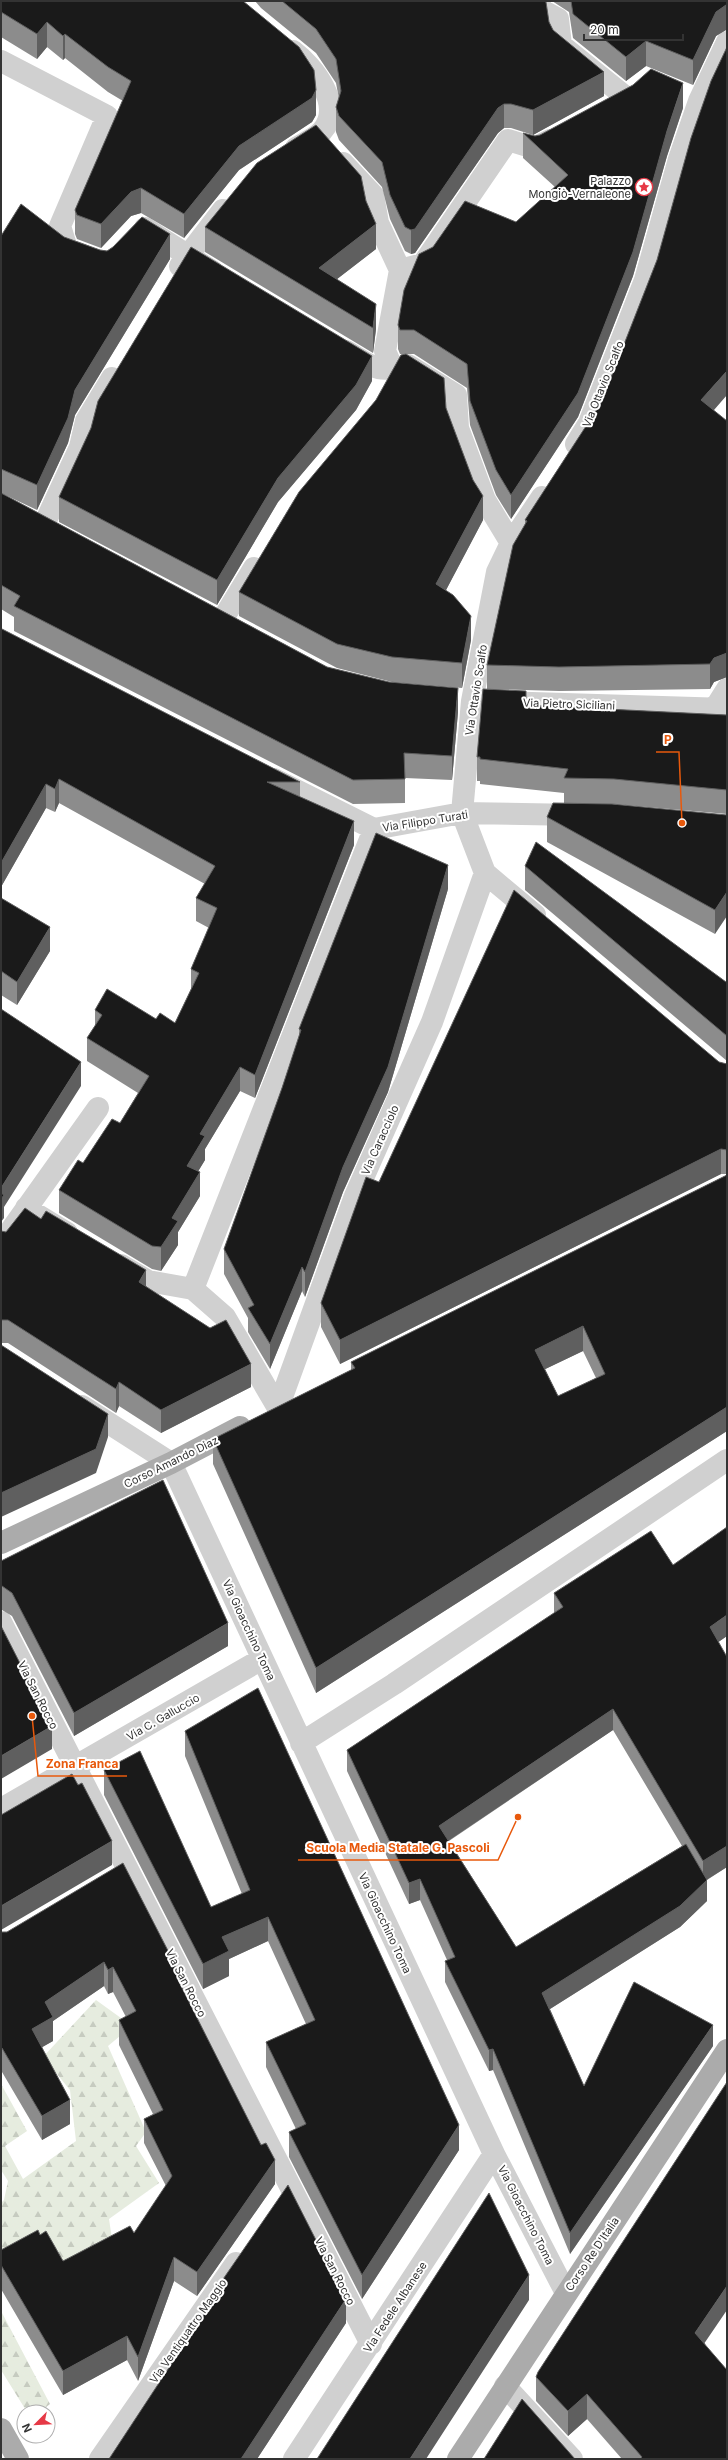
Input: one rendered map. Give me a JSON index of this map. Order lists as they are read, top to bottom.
{
  "streets": {
    "main road": ["Corso Amando Diaz", "Corso Re D'Italia"],
    "street": [
      "Via Ottavio Scalfo",
      "Via Pietro Siciliani",
      "Via Filippo Turati",
      "Via Caracciolo",
      "Via Gioacchino Toma",
      "Via San Rocco",
      "Via C. Galluccio",
      "Via Fedele Albanese",
      "Via Ventiquattro Maggio"
    ]
  },
  "crossings": [
    ["Via Ottavio Scalfo", "Via Pietro Siciliani"],
    ["Via Ottavio Scalfo", "Via Filippo Turati"],
    ["Via Caracciolo", "Corso Amando Diaz"],
    ["Corso Amando Diaz", "Via Gioacchino Toma"],
    ["Via Gioacchino Toma", "Via C. Galluccio"],
    ["Via Gioacchino Toma", "Corso Re D'Italia"],
    ["Via Gioacchino Toma", "Via Fedele Albanese"],
    ["Via San Rocco", "Via C. Galluccio"],
    ["Via San Rocco", "Via Fedele Albanese"]
  ],
  "places": {
    "place": ["Palazzo Mongiò-Vernaleone"],
    "other": ["P", "Zona Franca", "Scuola Media Statale G. Pascoli"]
  },
  "scale_bar": "20 m",
  "north": "bottom left"
}
